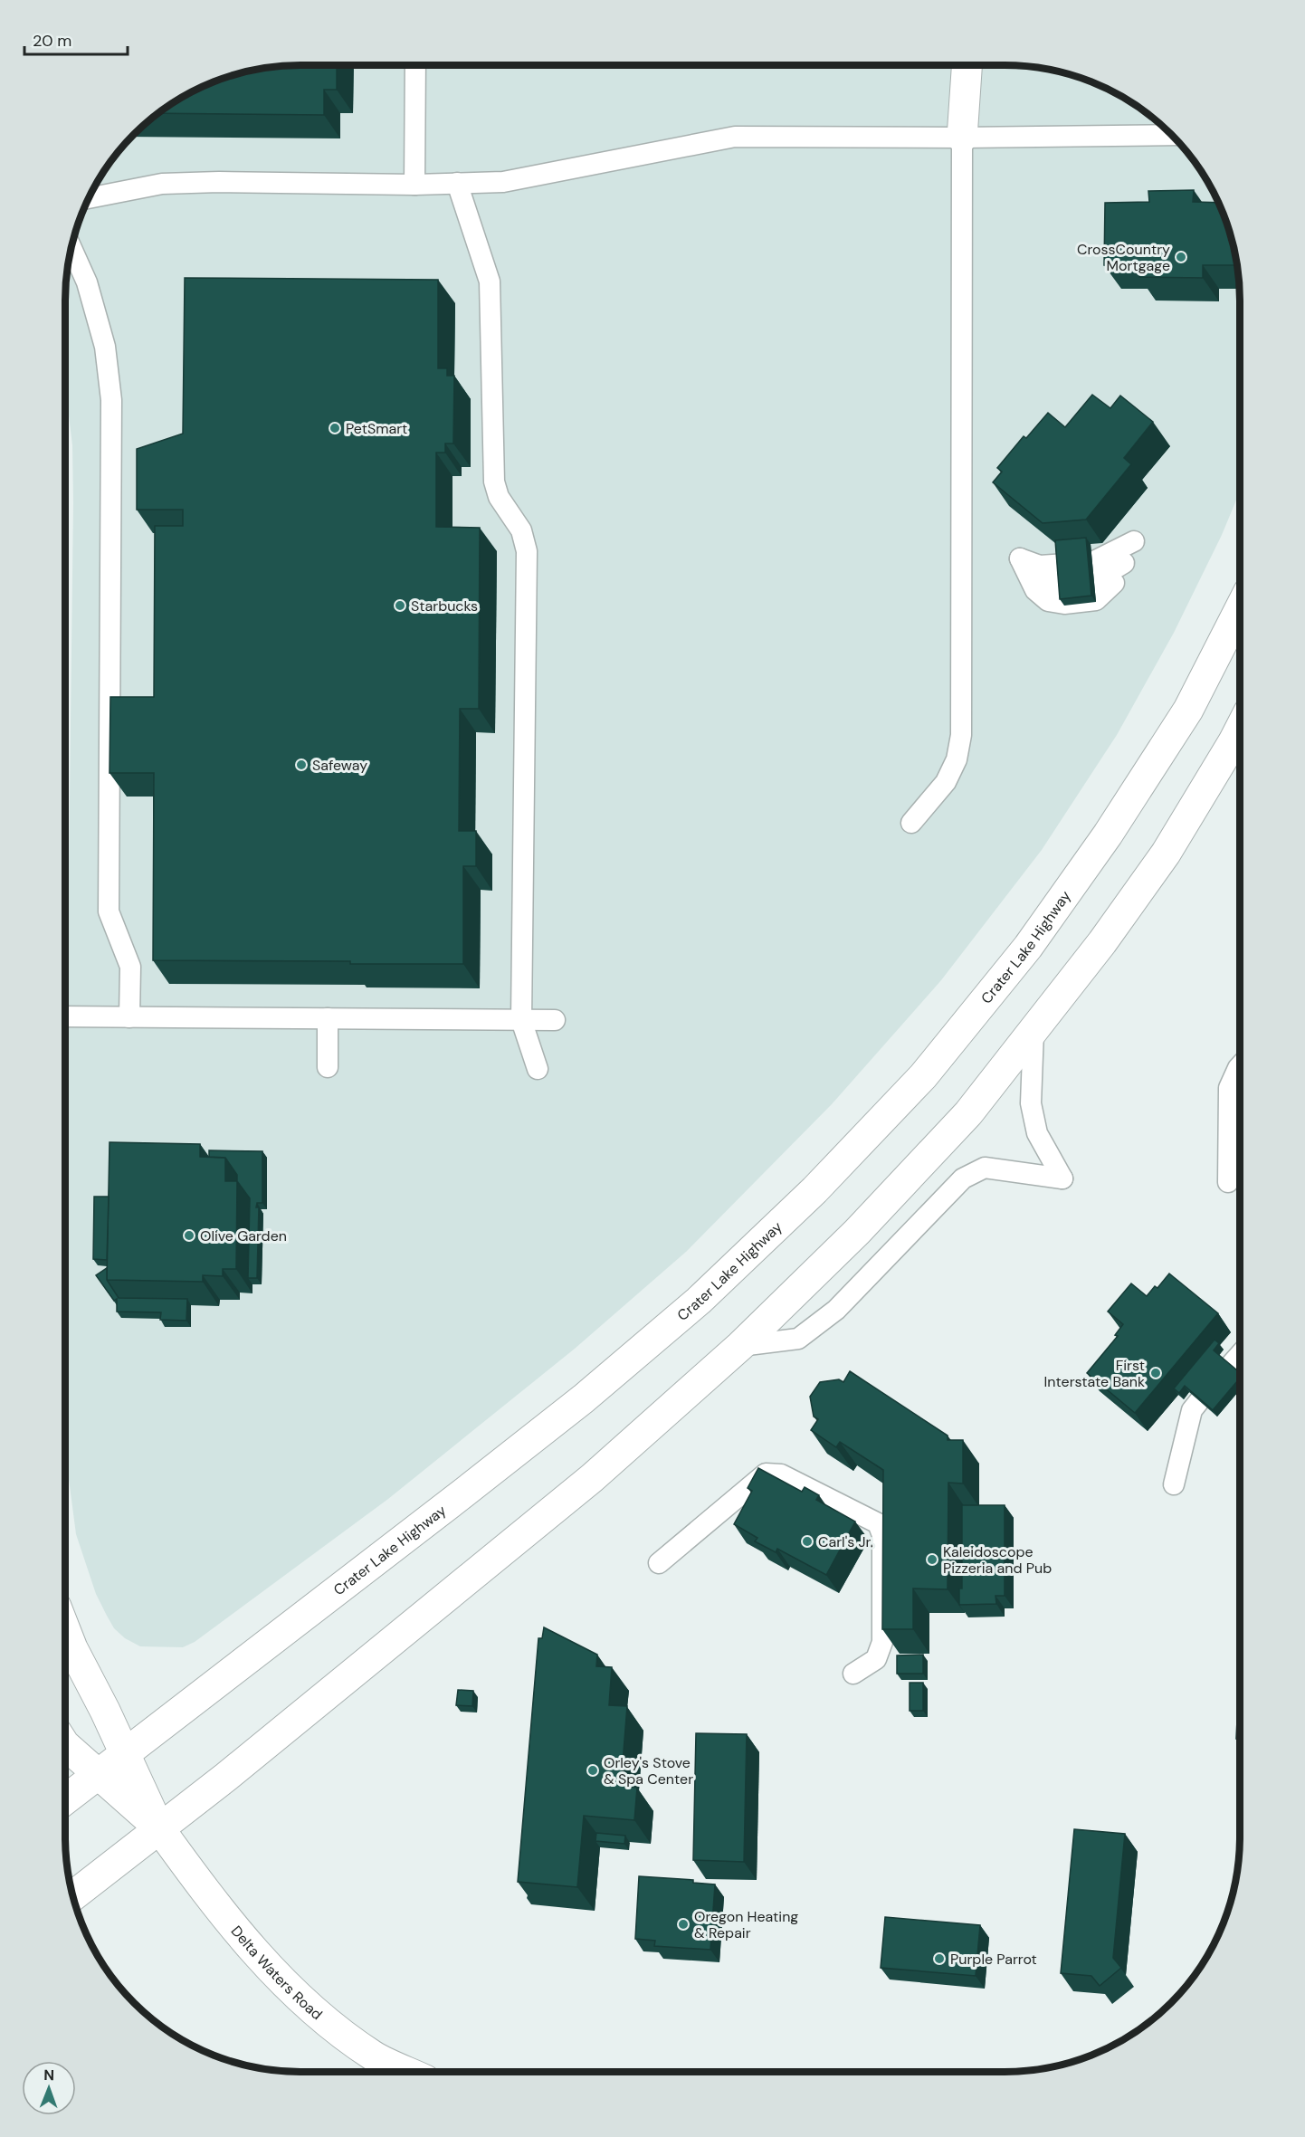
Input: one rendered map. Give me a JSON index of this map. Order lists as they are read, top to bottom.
{
  "streets": {
    "main road": ["Crater Lake Highway", "Delta Waters Road"]
  },
  "crossings": [
    ["Crater Lake Highway", "Delta Waters Road"]
  ],
  "places": [
    "CrossCountry Mortgage",
    "PetSmart",
    "Starbucks",
    "Safeway",
    "Olive Garden",
    "First Interstate Bank",
    "Carl's Jr.",
    "Kaleidoscope Pizzeria and Pub",
    "Orley's Stove & Spa Center",
    "Oregon Heating & Repair",
    "Purple Parrot"
  ],
  "scale_bar": "20 m",
  "north": "top"
}
